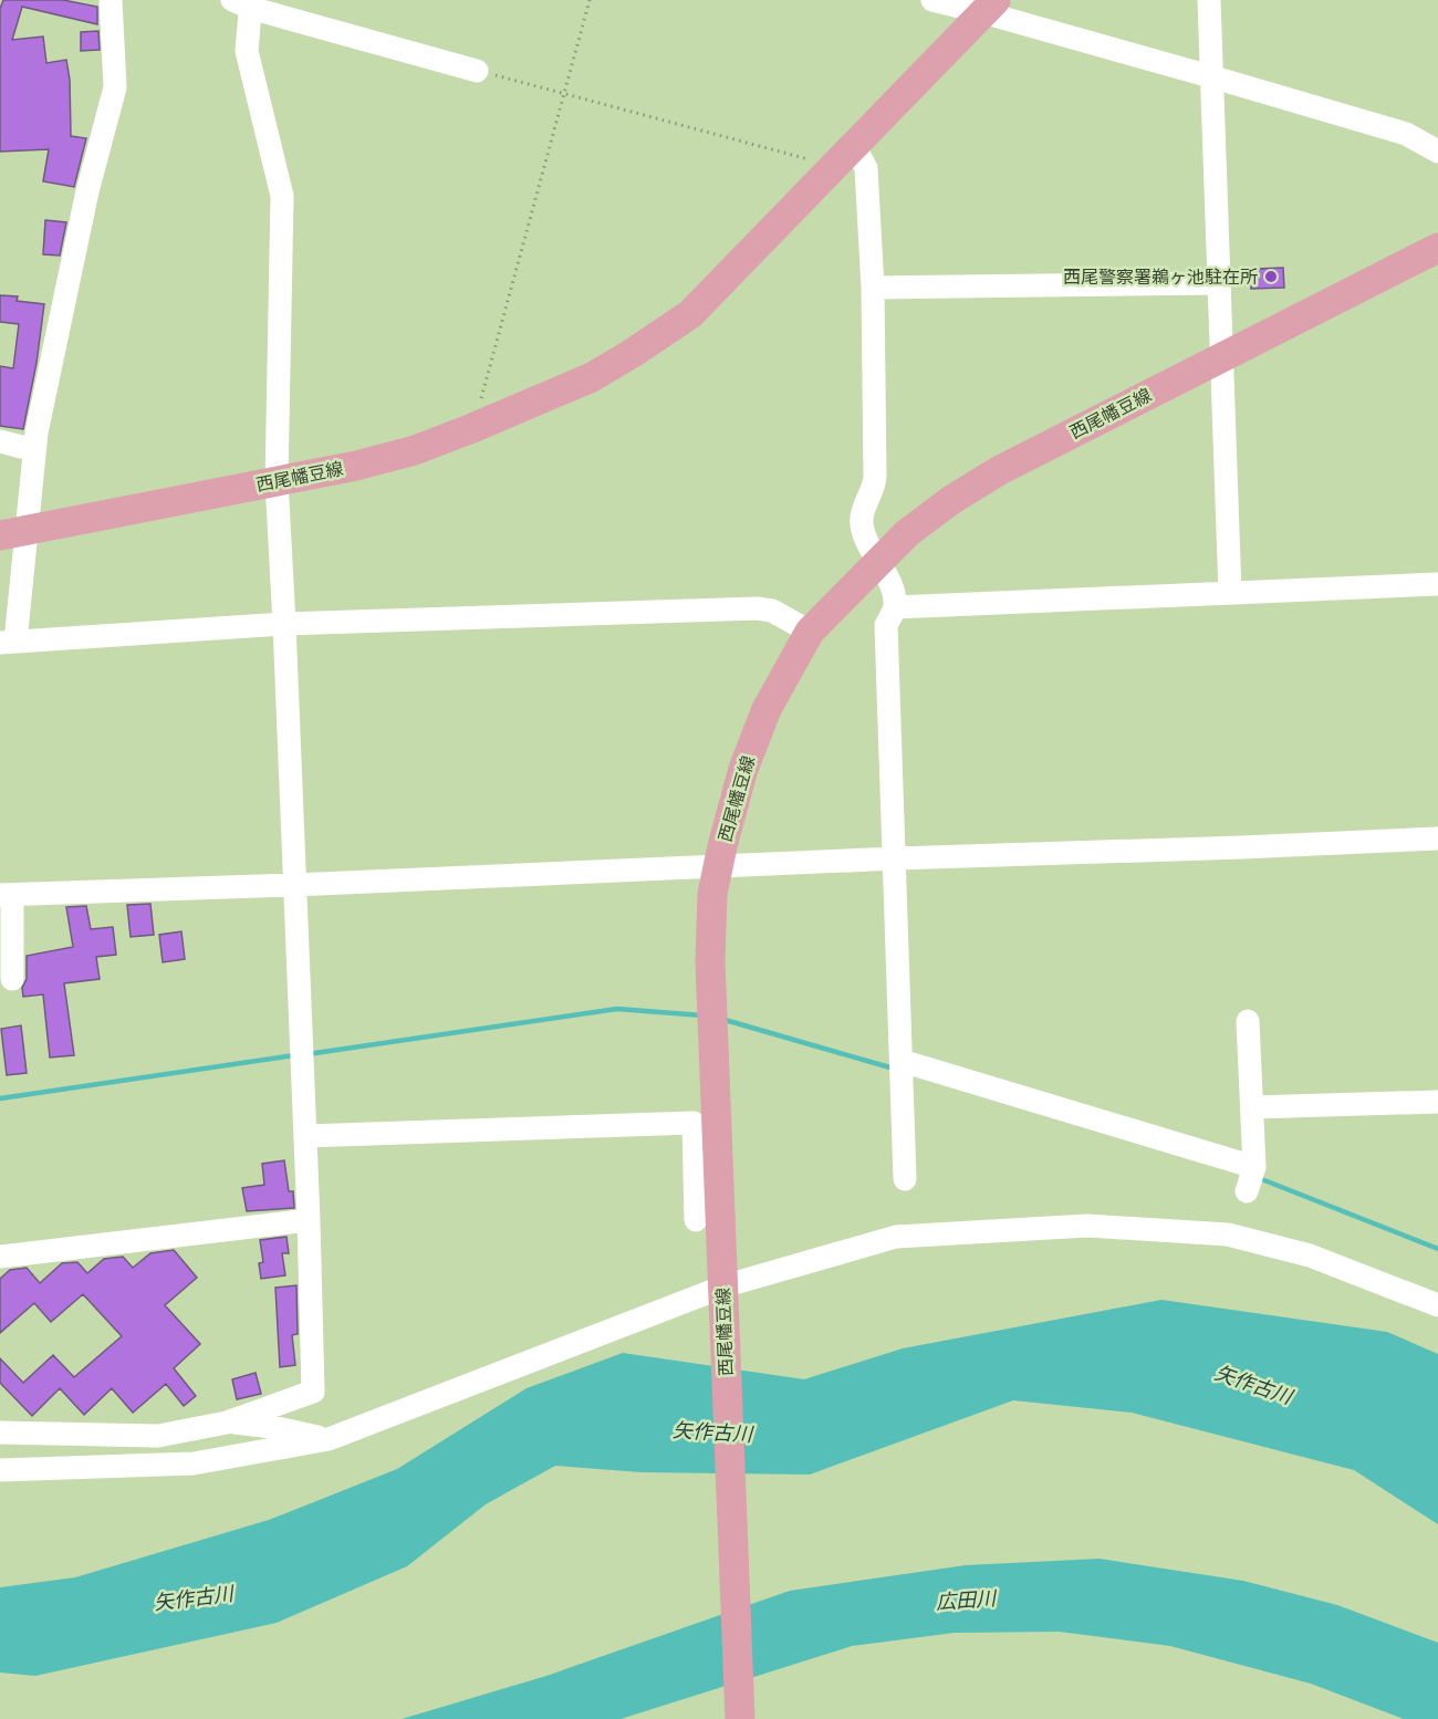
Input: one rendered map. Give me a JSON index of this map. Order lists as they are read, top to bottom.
{
  "streets": {
    "main road": ["西尾幡豆線"]
  },
  "water": ["矢作古川", "広田川"],
  "places": ["西尾警察署鵜ヶ池駐在所"]
}
